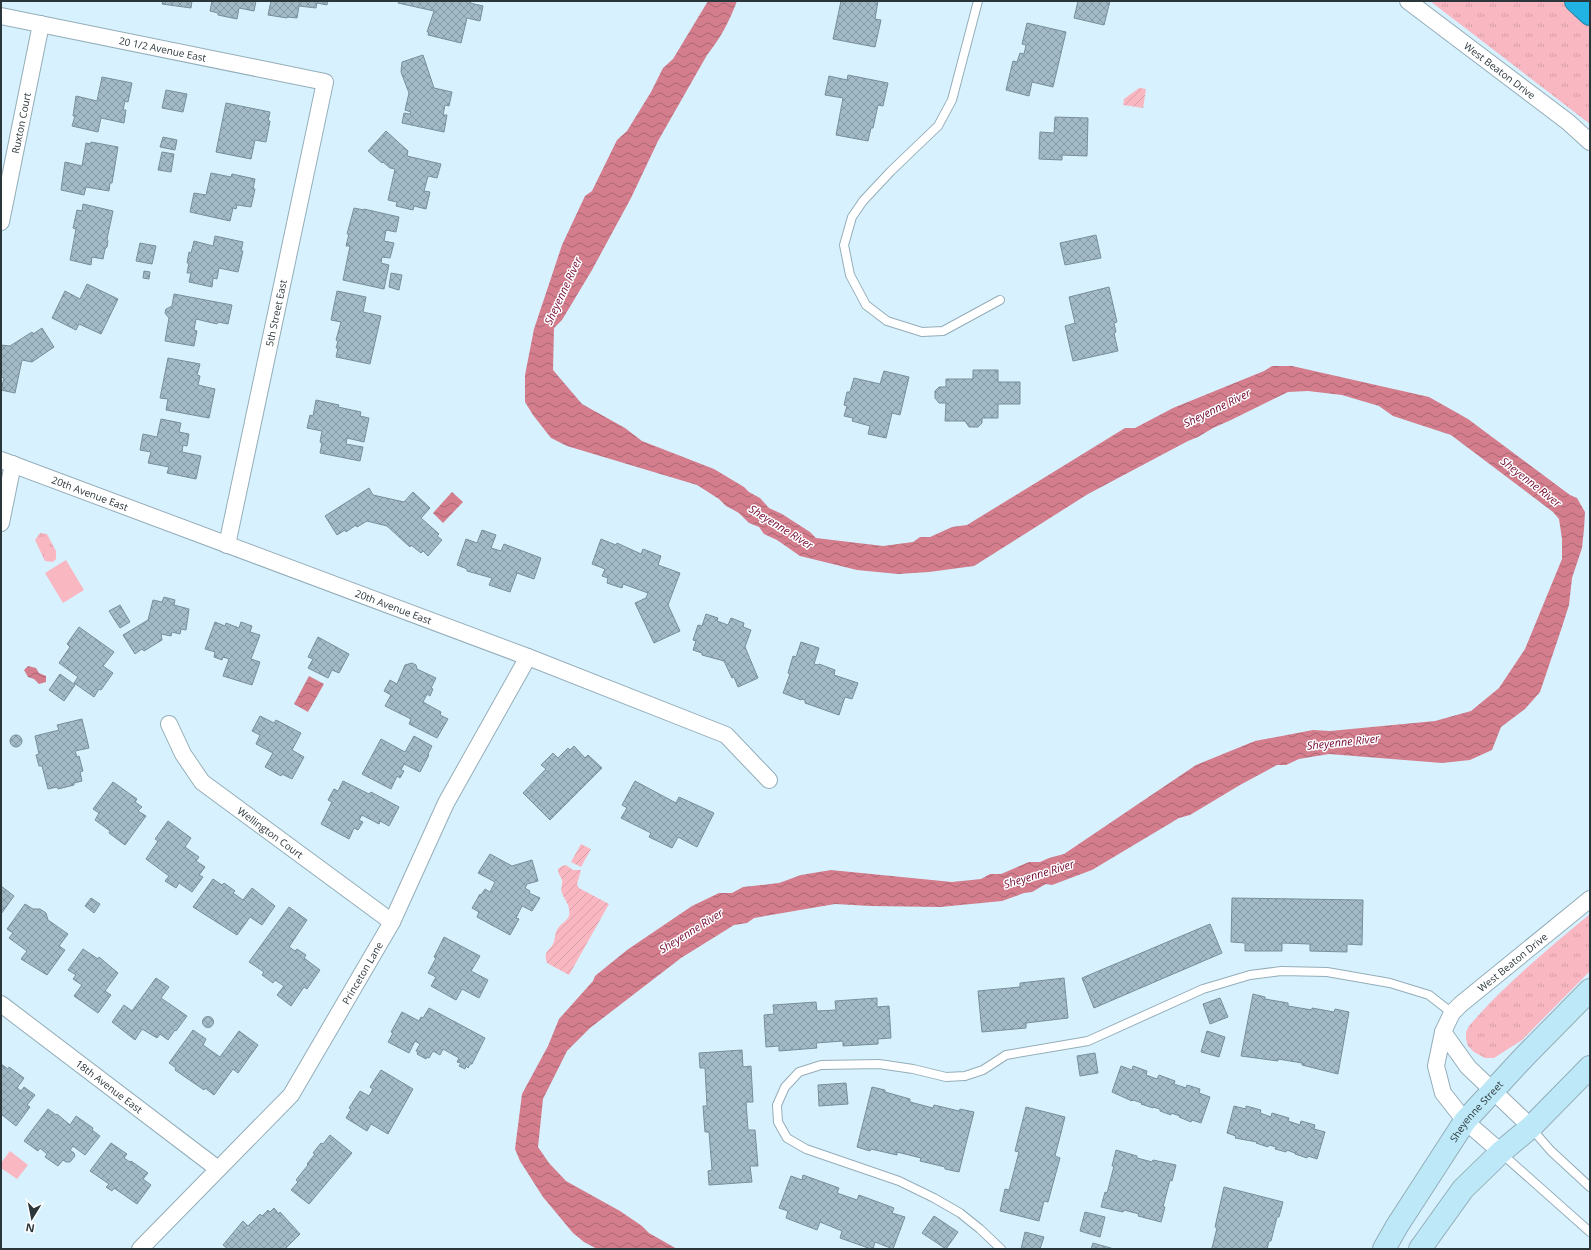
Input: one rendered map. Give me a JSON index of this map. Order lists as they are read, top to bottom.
{
  "streets": {
    "main road": ["Sheyenne Street"],
    "street": [
      "20 1/2 Avenue East",
      "West Beaton Drive",
      "Ruxton Court",
      "5th Street East",
      "20th Avenue East",
      "Wellington Court",
      "Princeton Lane",
      "18th Avenue East"
    ]
  },
  "crossings": [
    ["20 1/2 Avenue East", "Ruxton Court"],
    ["20 1/2 Avenue East", "5th Street East"],
    ["West Beaton Drive", "Sheyenne Street"],
    ["5th Street East", "20th Avenue East"],
    ["20th Avenue East", "Princeton Lane"],
    ["Wellington Court", "Princeton Lane"],
    ["Princeton Lane", "18th Avenue East"]
  ],
  "water": ["Sheyenne River"],
  "north": "bottom"
}
